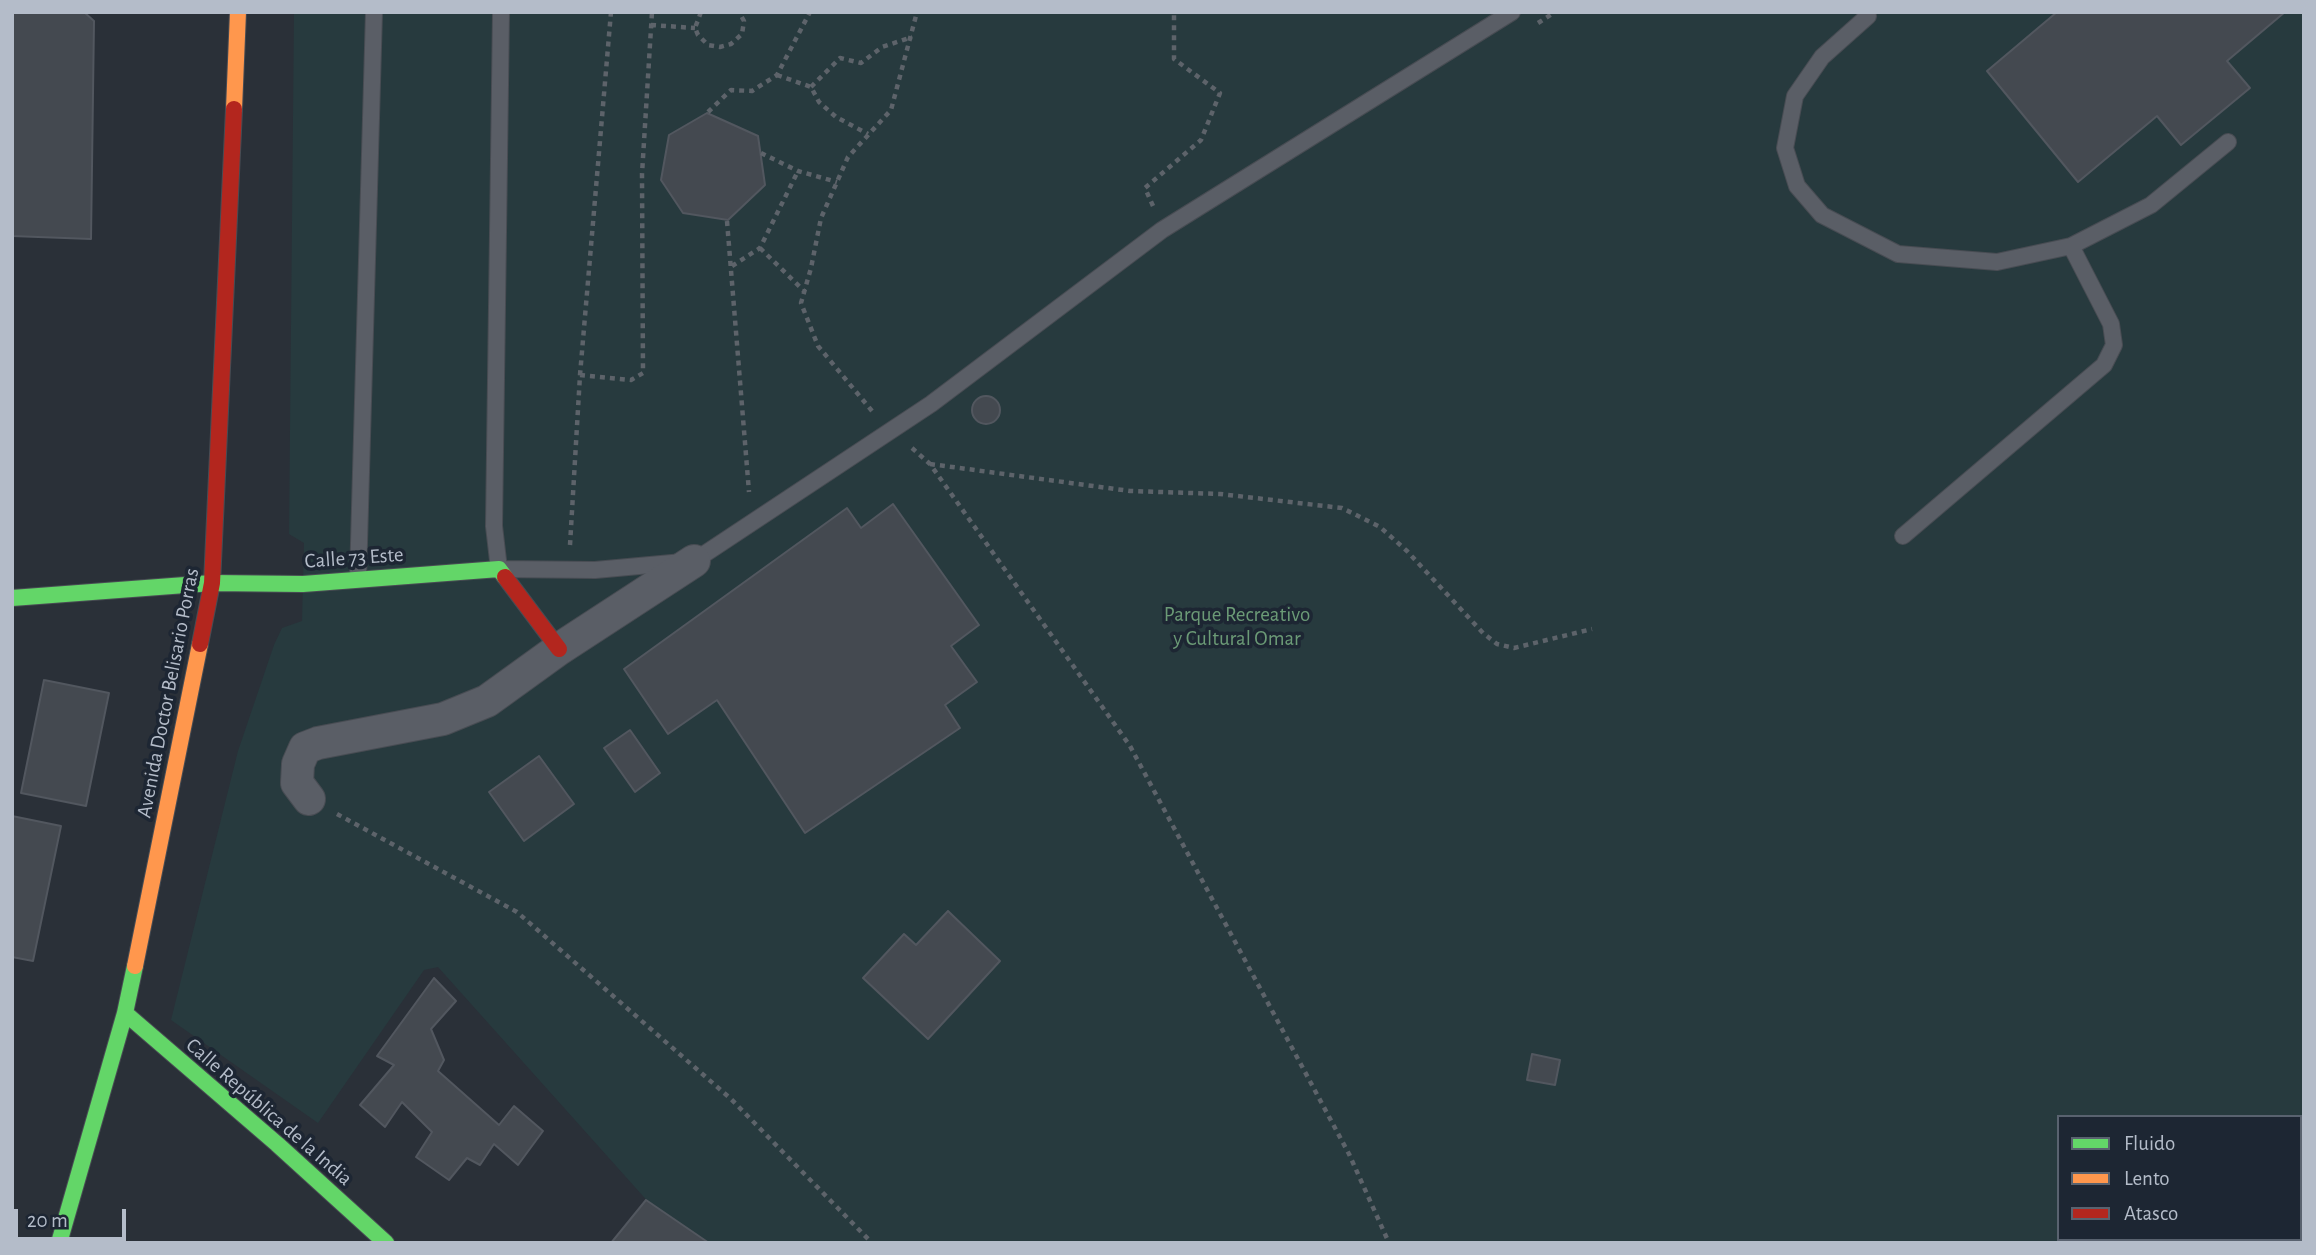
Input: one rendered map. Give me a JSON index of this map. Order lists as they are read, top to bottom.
{
  "streets": {
    "street": ["Calle 73 Este", "Avenida Doctor Belisario Porras", "Calle República de la India"]
  },
  "crossings": [
    ["Calle 73 Este", "Avenida Doctor Belisario Porras"],
    ["Avenida Doctor Belisario Porras", "Calle República de la India"]
  ],
  "parks": ["Parque Recreativo y Cultural Omar"],
  "legend": ["Fluido", "Lento", "Atasco"],
  "scale_bar": "20 m"
}
